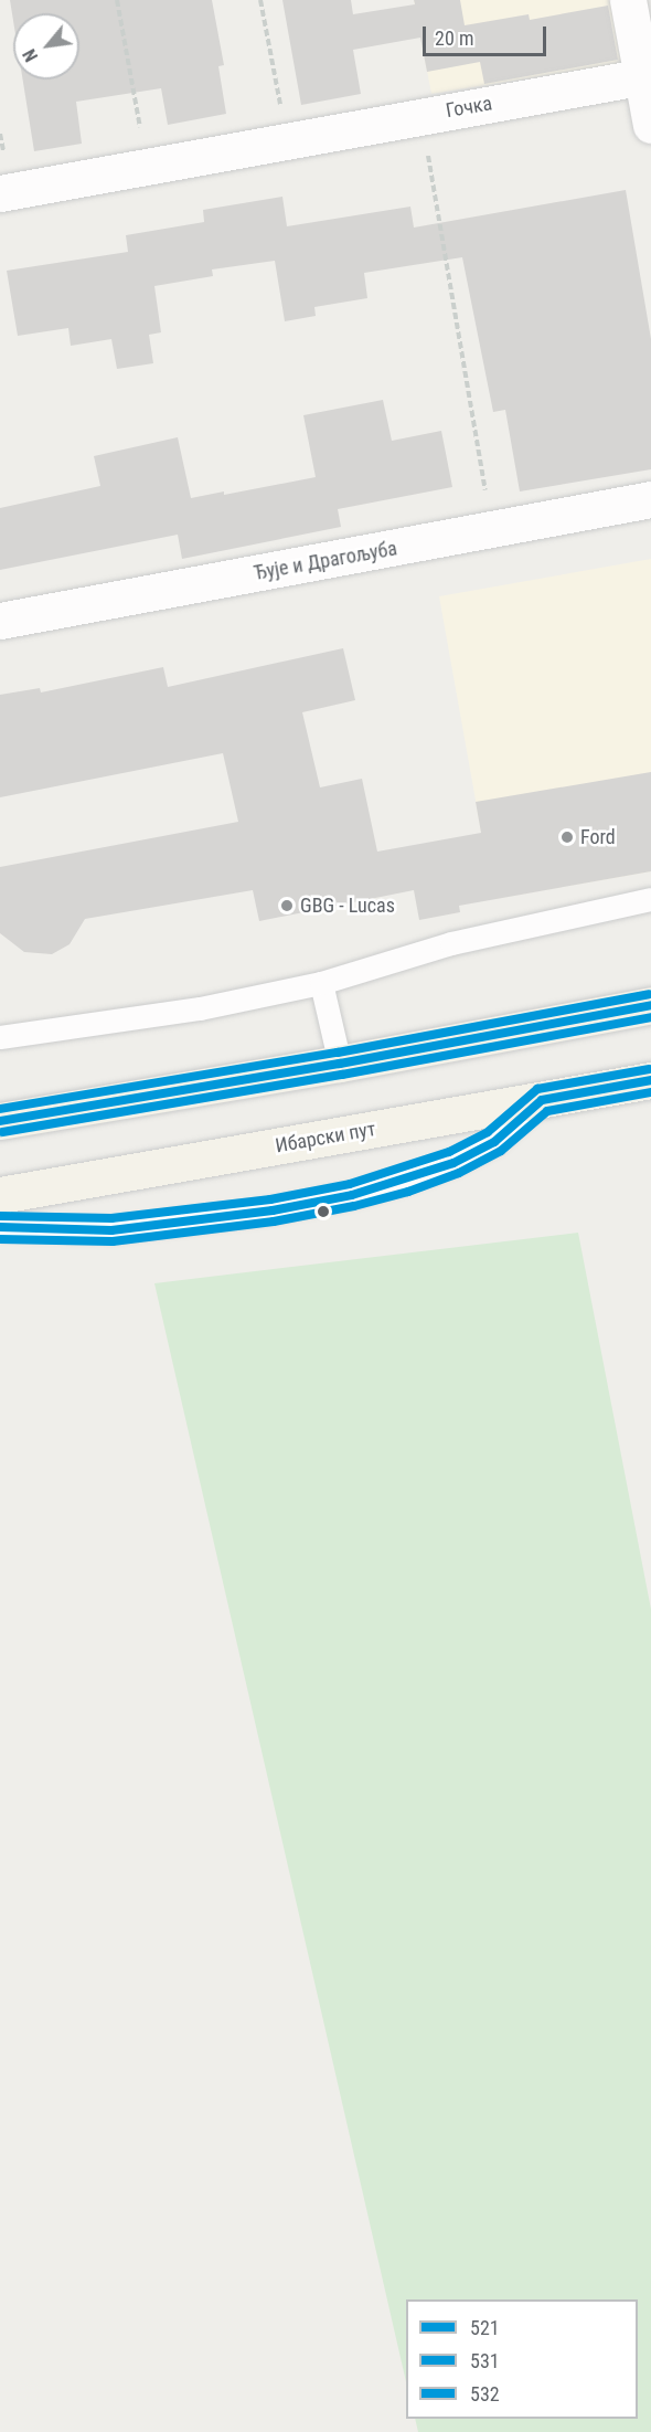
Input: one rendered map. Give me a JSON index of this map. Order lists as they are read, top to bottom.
{
  "streets": {
    "main road": ["Ибарски пут"],
    "street": ["Гочка", "Ђује и Драгољуба"]
  },
  "places": ["Ford", "GBG - Lucas"],
  "lines": ["transit line 532", "transit line 521", "transit line 531"],
  "legend": ["521", "531", "532"],
  "scale_bar": "20 m",
  "north": "bottom left"
}
